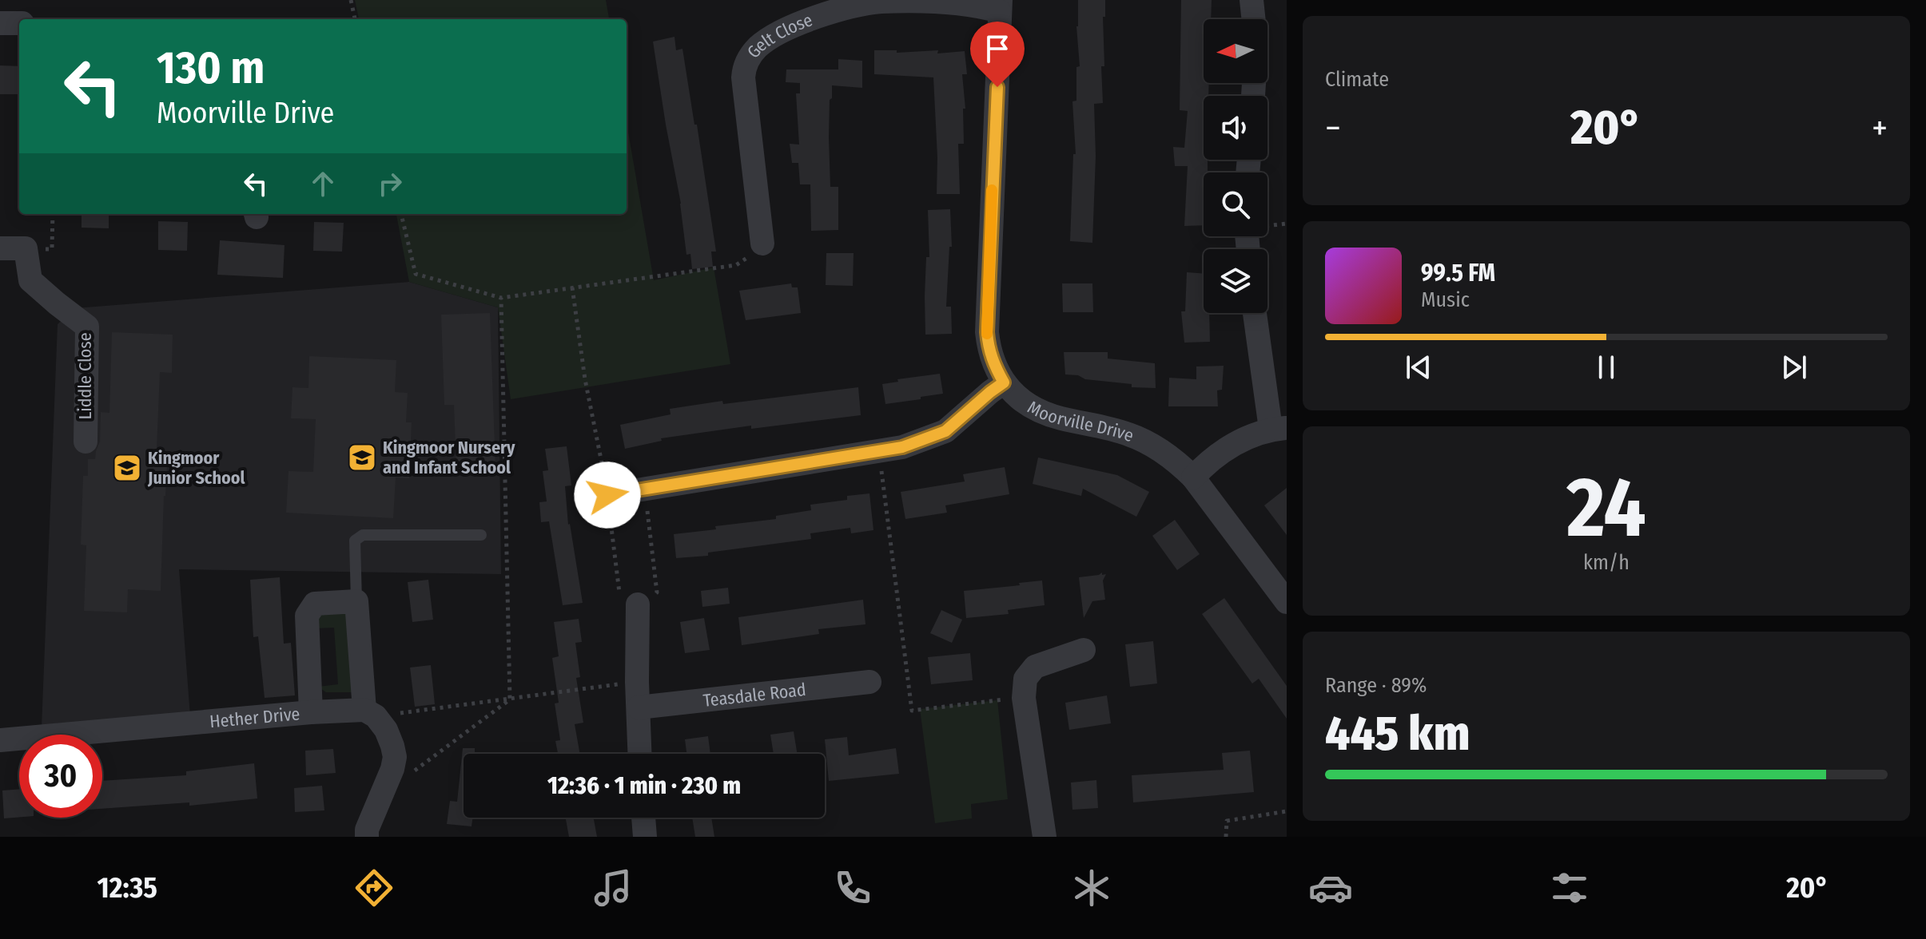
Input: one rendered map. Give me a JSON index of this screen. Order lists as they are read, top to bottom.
{
  "streets": {
    "street": [
      "Gelt Close",
      "Liddle Close",
      "Moorville Drive",
      "Teasdale Road",
      "Hether Drive"
    ]
  },
  "crossings": [
    ["Gelt Close", "Moorville Drive"]
  ],
  "places": {
    "school or university": ["Kingmoor Nursery and Infant School", "Kingmoor Junior School"]
  },
  "north": "left",
  "page": {
    "tile": [
      "Climate",
      ["24", "km/h"],
      ["Range · 89%", "445 km"]
    ],
    "turn": ["130 m", "Moorville Drive"],
    "heat": ["−", "20°", "+"],
    "song": ["99.5 FM", "Music"],
    "limit": "30",
    "trip": "12:36 · 1 min · 230 m",
    "tabs": ["12:35", "20°"]
  }
}
